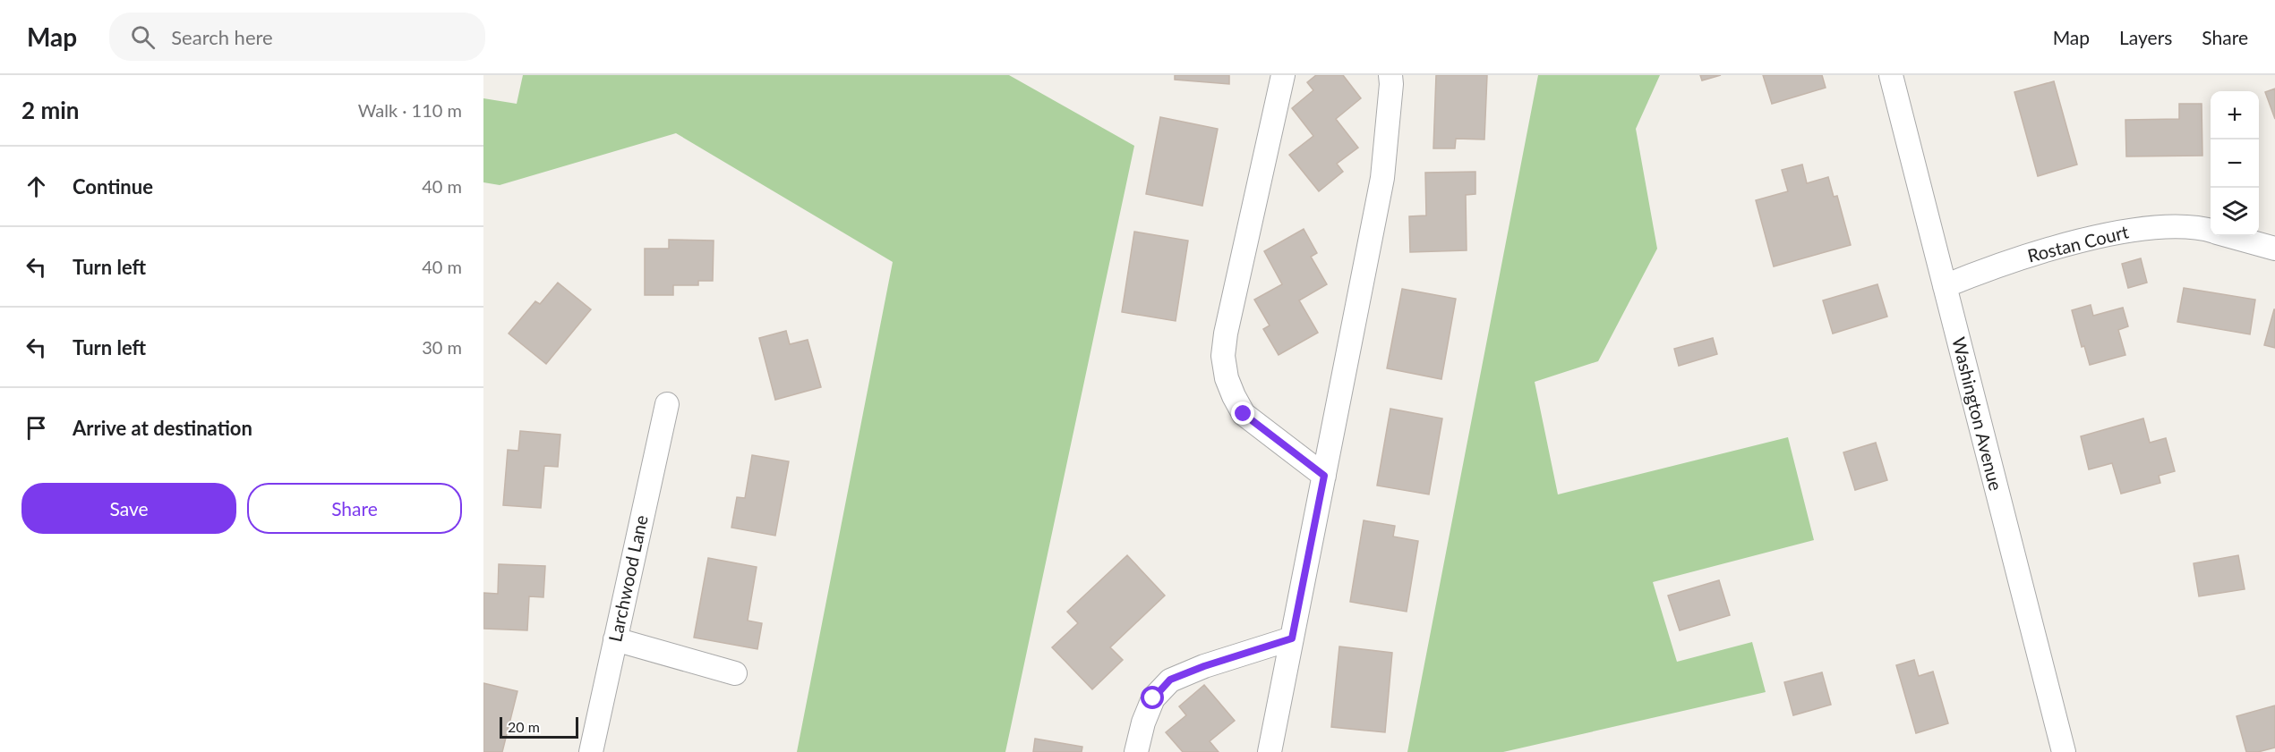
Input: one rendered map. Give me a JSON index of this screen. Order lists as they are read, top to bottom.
{
  "streets": {
    "street": ["Rostan Court", "Washington Avenue", "Larchwood Lane"]
  },
  "crossings": [
    ["Rostan Court", "Washington Avenue"]
  ],
  "scale_bar": "20 m",
  "page": {
    "header": "Map",
    "search": "Search here",
    "nav": ["Map", "Layers", "Share"],
    "heading": ["2 min", "Walk · 110 m"],
    "map_buttons": ["+", "−"],
    "list": [
      ["Continue", "40 m"],
      ["Turn left", "40 m"],
      ["Turn left", "30 m"],
      "Arrive at destination"
    ],
    "buttons": ["Save", "Share"],
    "scale": "20 m"
  }
}
